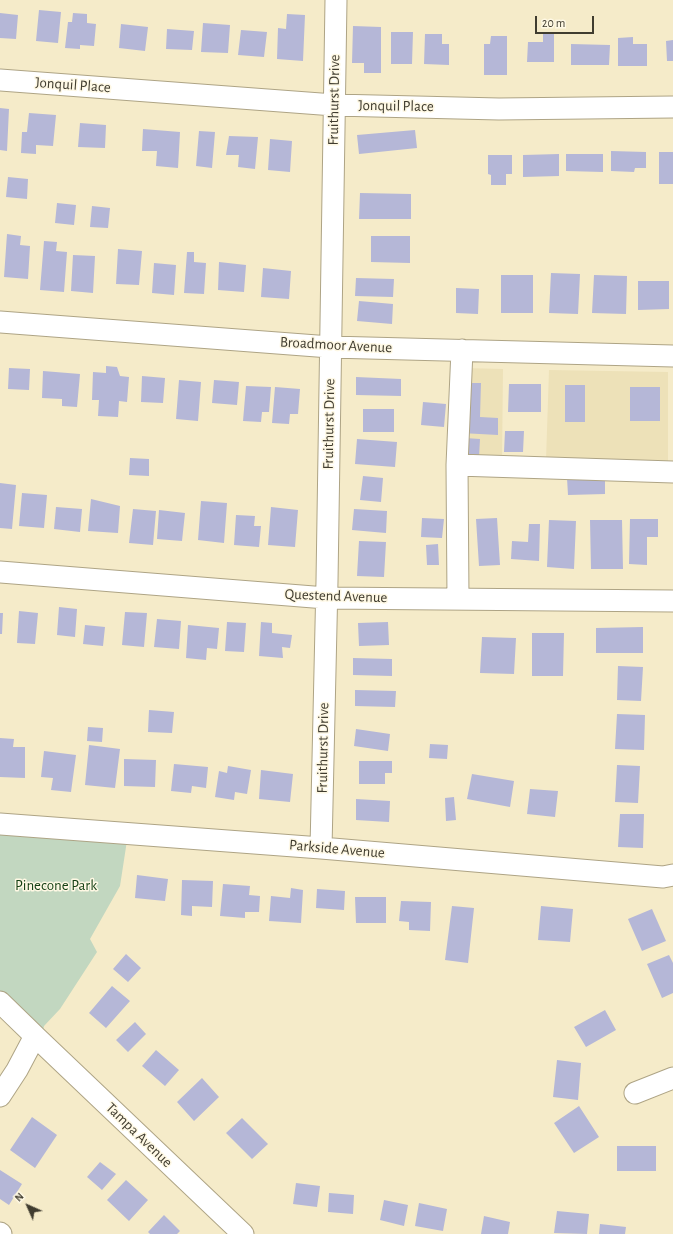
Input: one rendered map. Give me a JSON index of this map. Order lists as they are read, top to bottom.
{
  "streets": {
    "street": [
      "Jonquil Place",
      "Fruithurst Drive",
      "Broadmoor Avenue",
      "Questend Avenue",
      "Parkside Avenue",
      "Tampa Avenue"
    ]
  },
  "crossings": [
    ["Jonquil Place", "Fruithurst Drive"],
    ["Fruithurst Drive", "Broadmoor Avenue"],
    ["Fruithurst Drive", "Questend Avenue"],
    ["Fruithurst Drive", "Parkside Avenue"]
  ],
  "parks": ["Pinecone Park"],
  "scale_bar": "20 m",
  "north": "top left"
}
